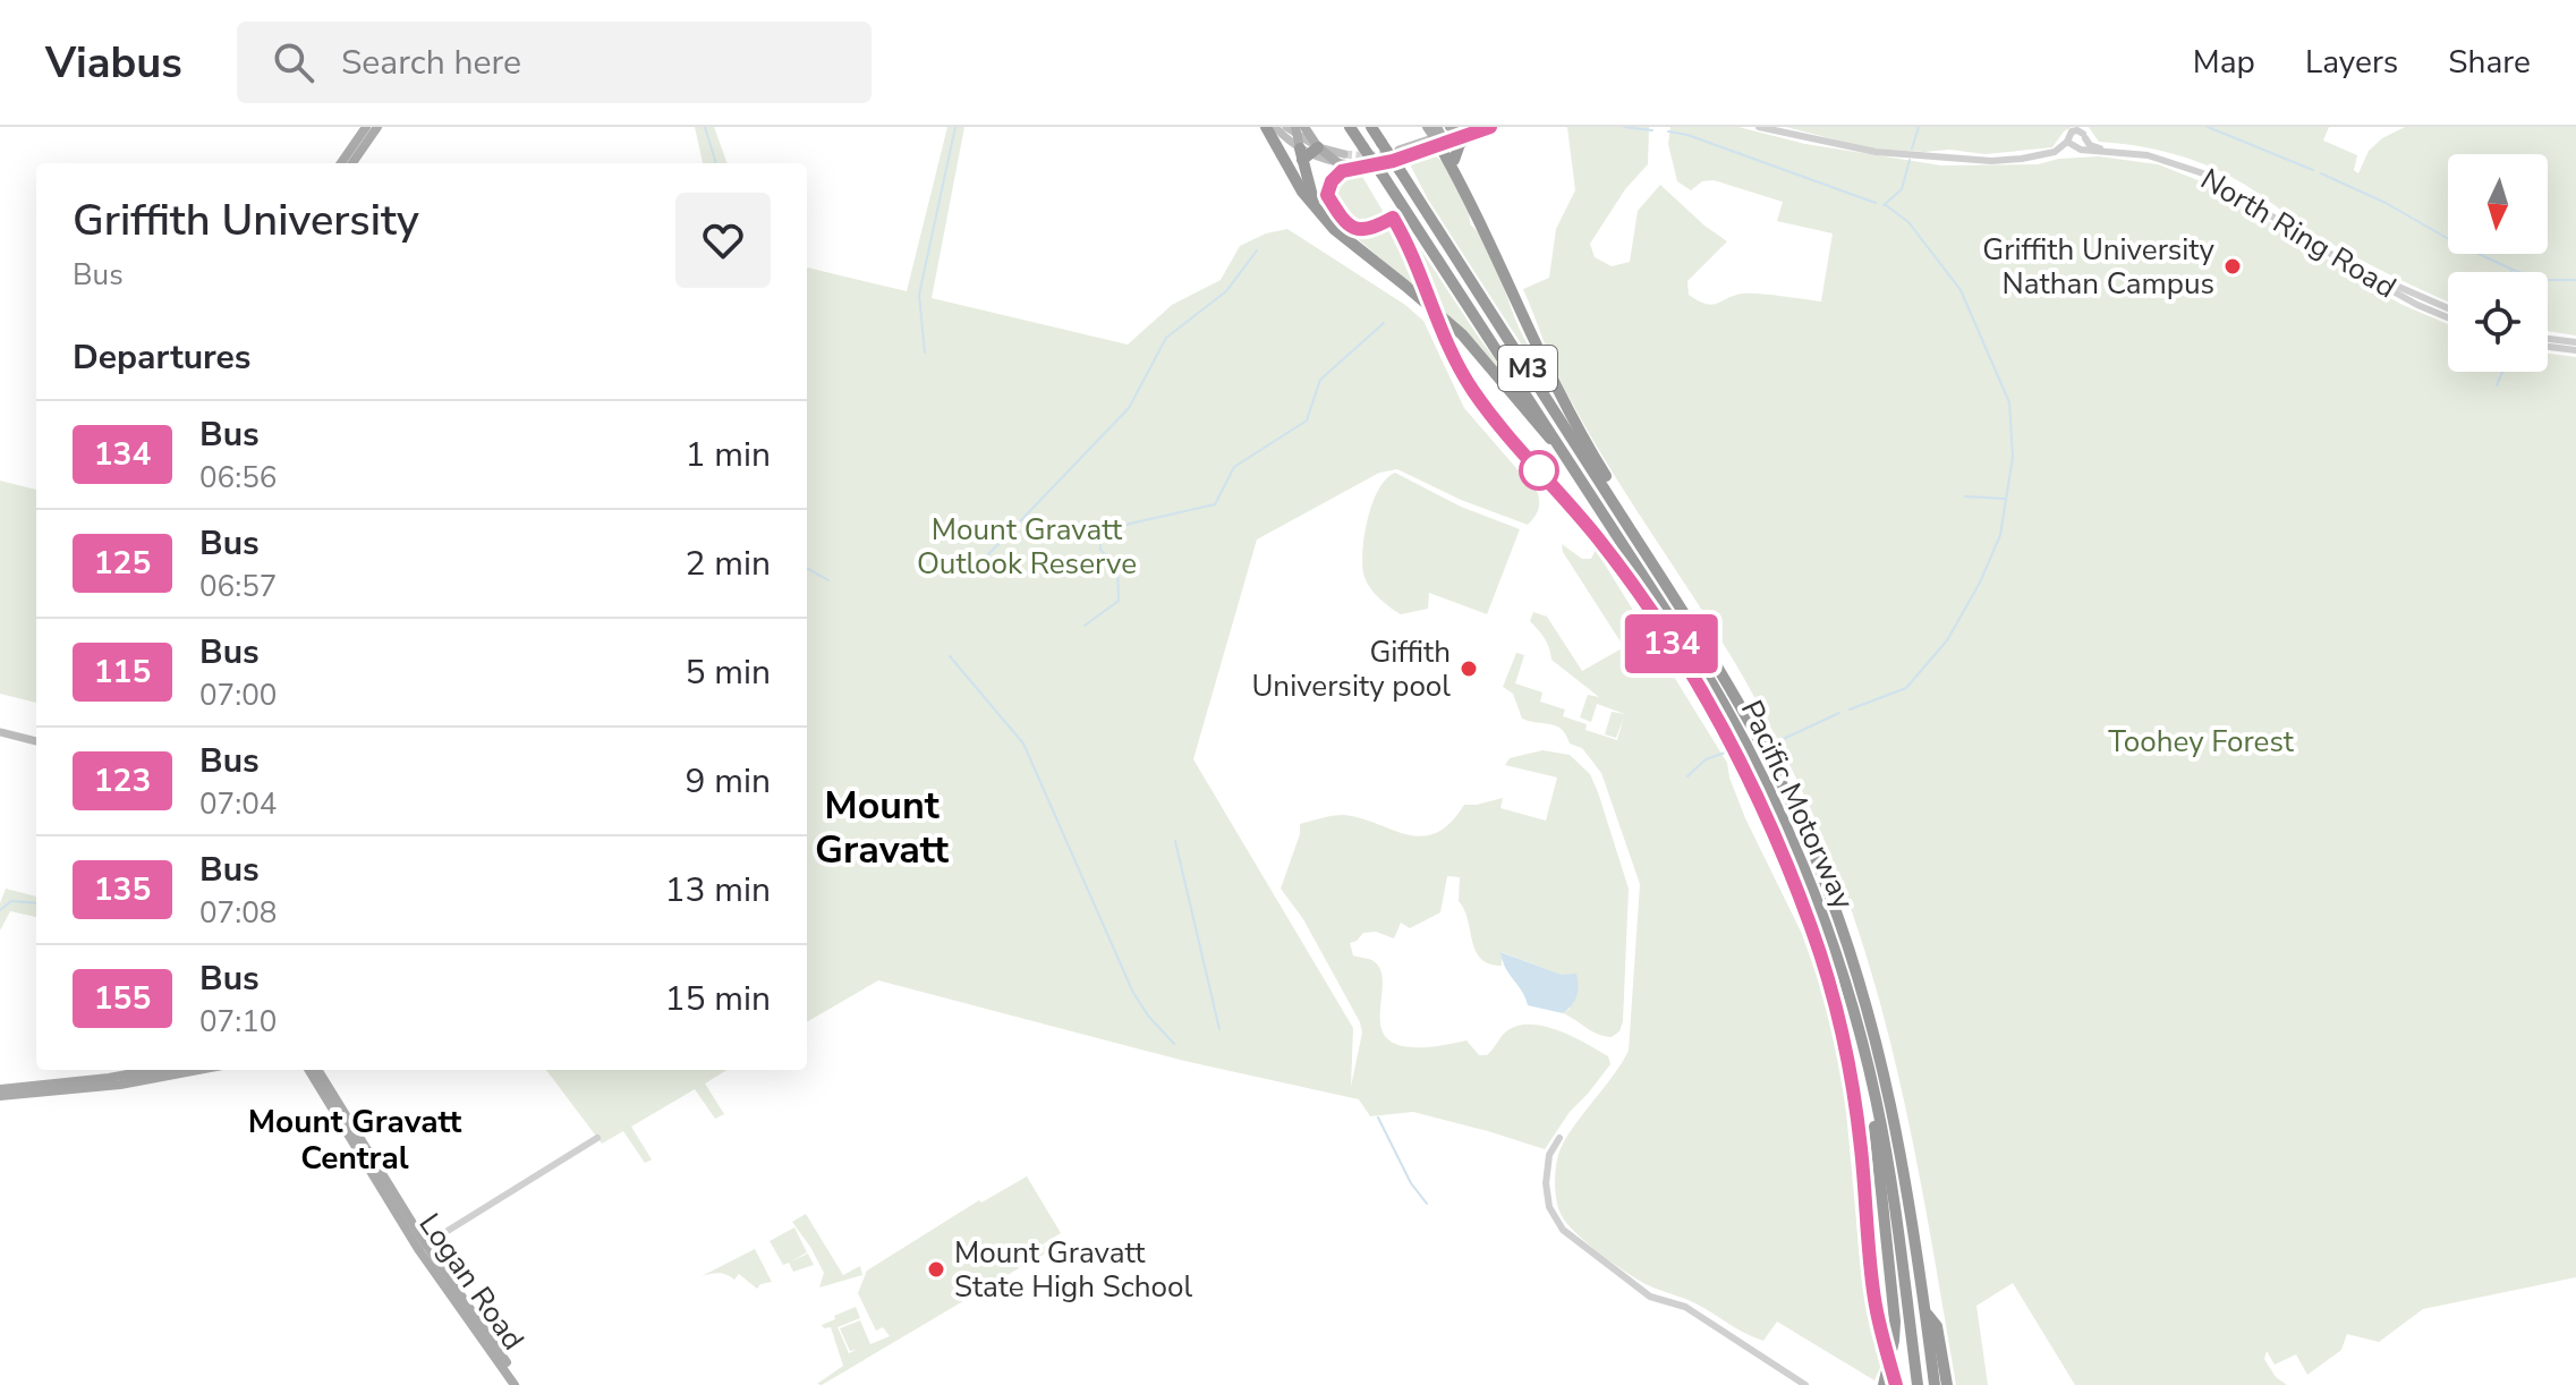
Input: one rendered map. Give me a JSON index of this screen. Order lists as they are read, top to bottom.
{
  "streets": {
    "highway": ["M3", "Pacific Motorway"],
    "main road": ["Logan Road"],
    "street": ["North Ring Road"]
  },
  "districts": ["Mount Gravatt", "Mount Gravatt Central"],
  "parks": ["Mount Gravatt Outlook Reserve", "Toohey Forest"],
  "places": ["Griffith University Nathan Campus", "Giffith University pool", "Mount Gravatt State High School"],
  "lines": ["bus line 134"],
  "north": "bottom",
  "page": {
    "header": "Viabus",
    "search": "Search here",
    "nav": ["Map", "Layers", "Share"],
    "on_map": "134",
    "heading": [
      ["Griffith University", "Bus"],
      "Departures"
    ],
    "list": [
      {
        "mark": "134",
        "name": "Bus",
        "note": "06:56",
        "value": "1 min"
      },
      {
        "mark": "125",
        "name": "Bus",
        "note": "06:57",
        "value": "2 min"
      },
      {
        "mark": "115",
        "name": "Bus",
        "note": "07:00",
        "value": "5 min"
      },
      {
        "mark": "123",
        "name": "Bus",
        "note": "07:04",
        "value": "9 min"
      },
      {
        "mark": "135",
        "name": "Bus",
        "note": "07:08",
        "value": "13 min"
      },
      {
        "mark": "155",
        "name": "Bus",
        "note": "07:10",
        "value": "15 min"
      }
    ]
  }
}
